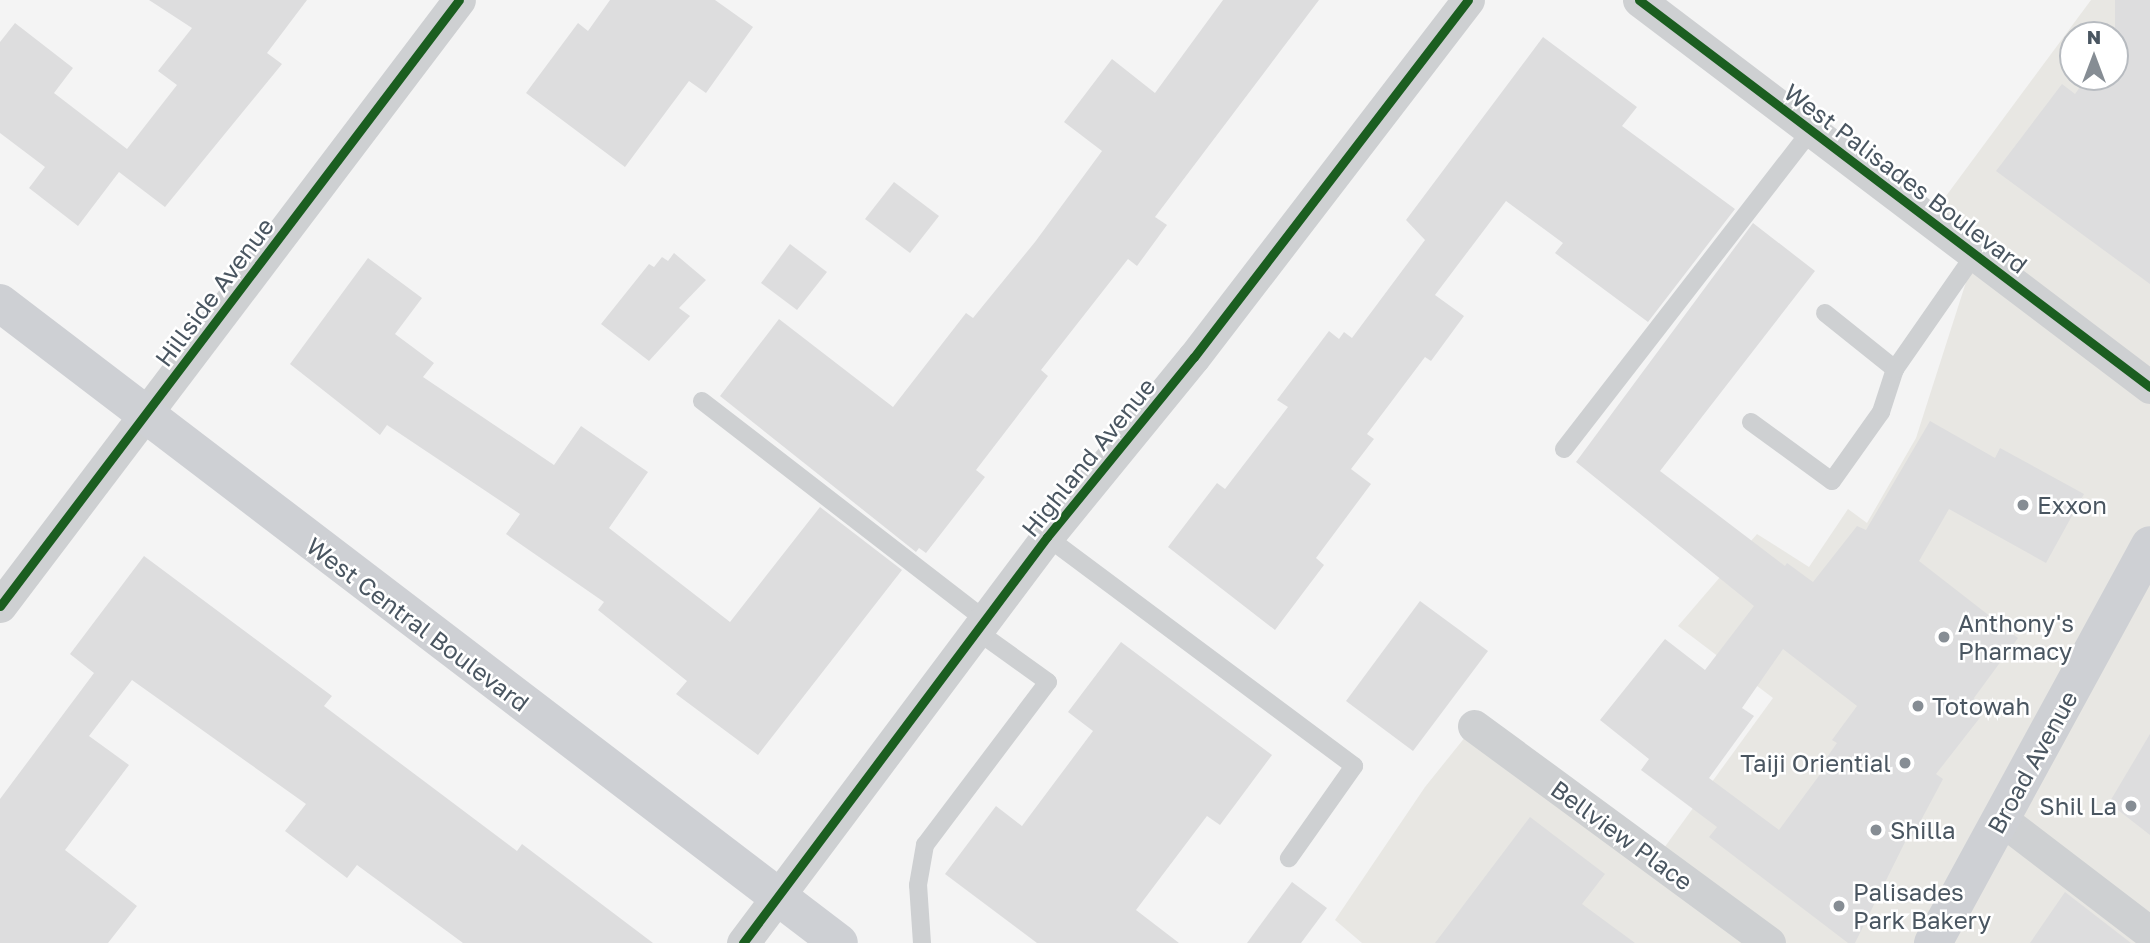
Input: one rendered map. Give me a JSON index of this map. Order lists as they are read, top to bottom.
{
  "streets": {
    "main road": ["West Central Boulevard", "Broad Avenue"],
    "street": [
      "West Palisades Boulevard",
      "Hillside Avenue",
      "Highland Avenue",
      "Bellview Place"
    ]
  },
  "crossings": [
    ["Hillside Avenue", "West Central Boulevard"],
    ["Highland Avenue", "West Central Boulevard"]
  ],
  "places": [
    "Exxon",
    "Anthony's Pharmacy",
    "Totowah",
    "Taiji Oriential",
    "Shil La",
    "Shilla",
    "Palisades Park Bakery"
  ],
  "north": "top"
}
